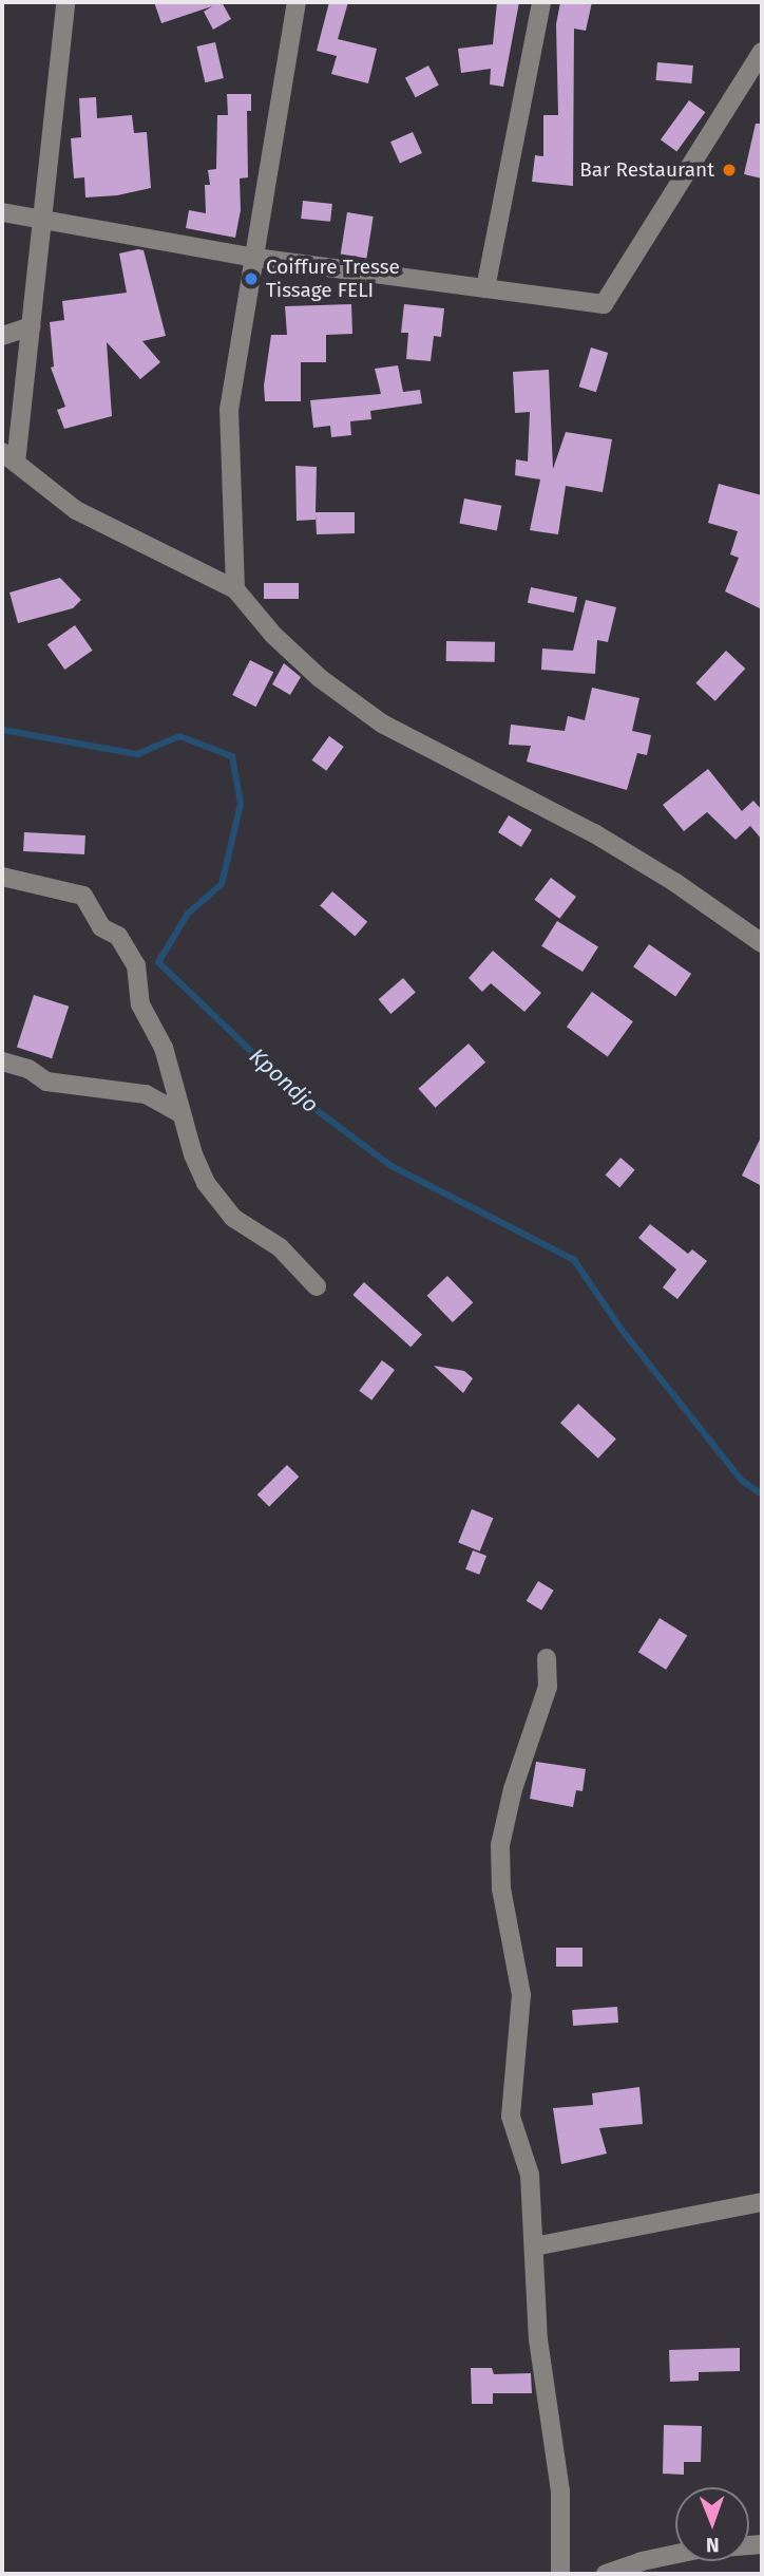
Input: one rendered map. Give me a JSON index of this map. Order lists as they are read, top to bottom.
{
  "water": ["Kpondjo"],
  "places": ["Bar Restaurant", "Coiffure Tresse Tissage FELI"],
  "north": "bottom"
}
